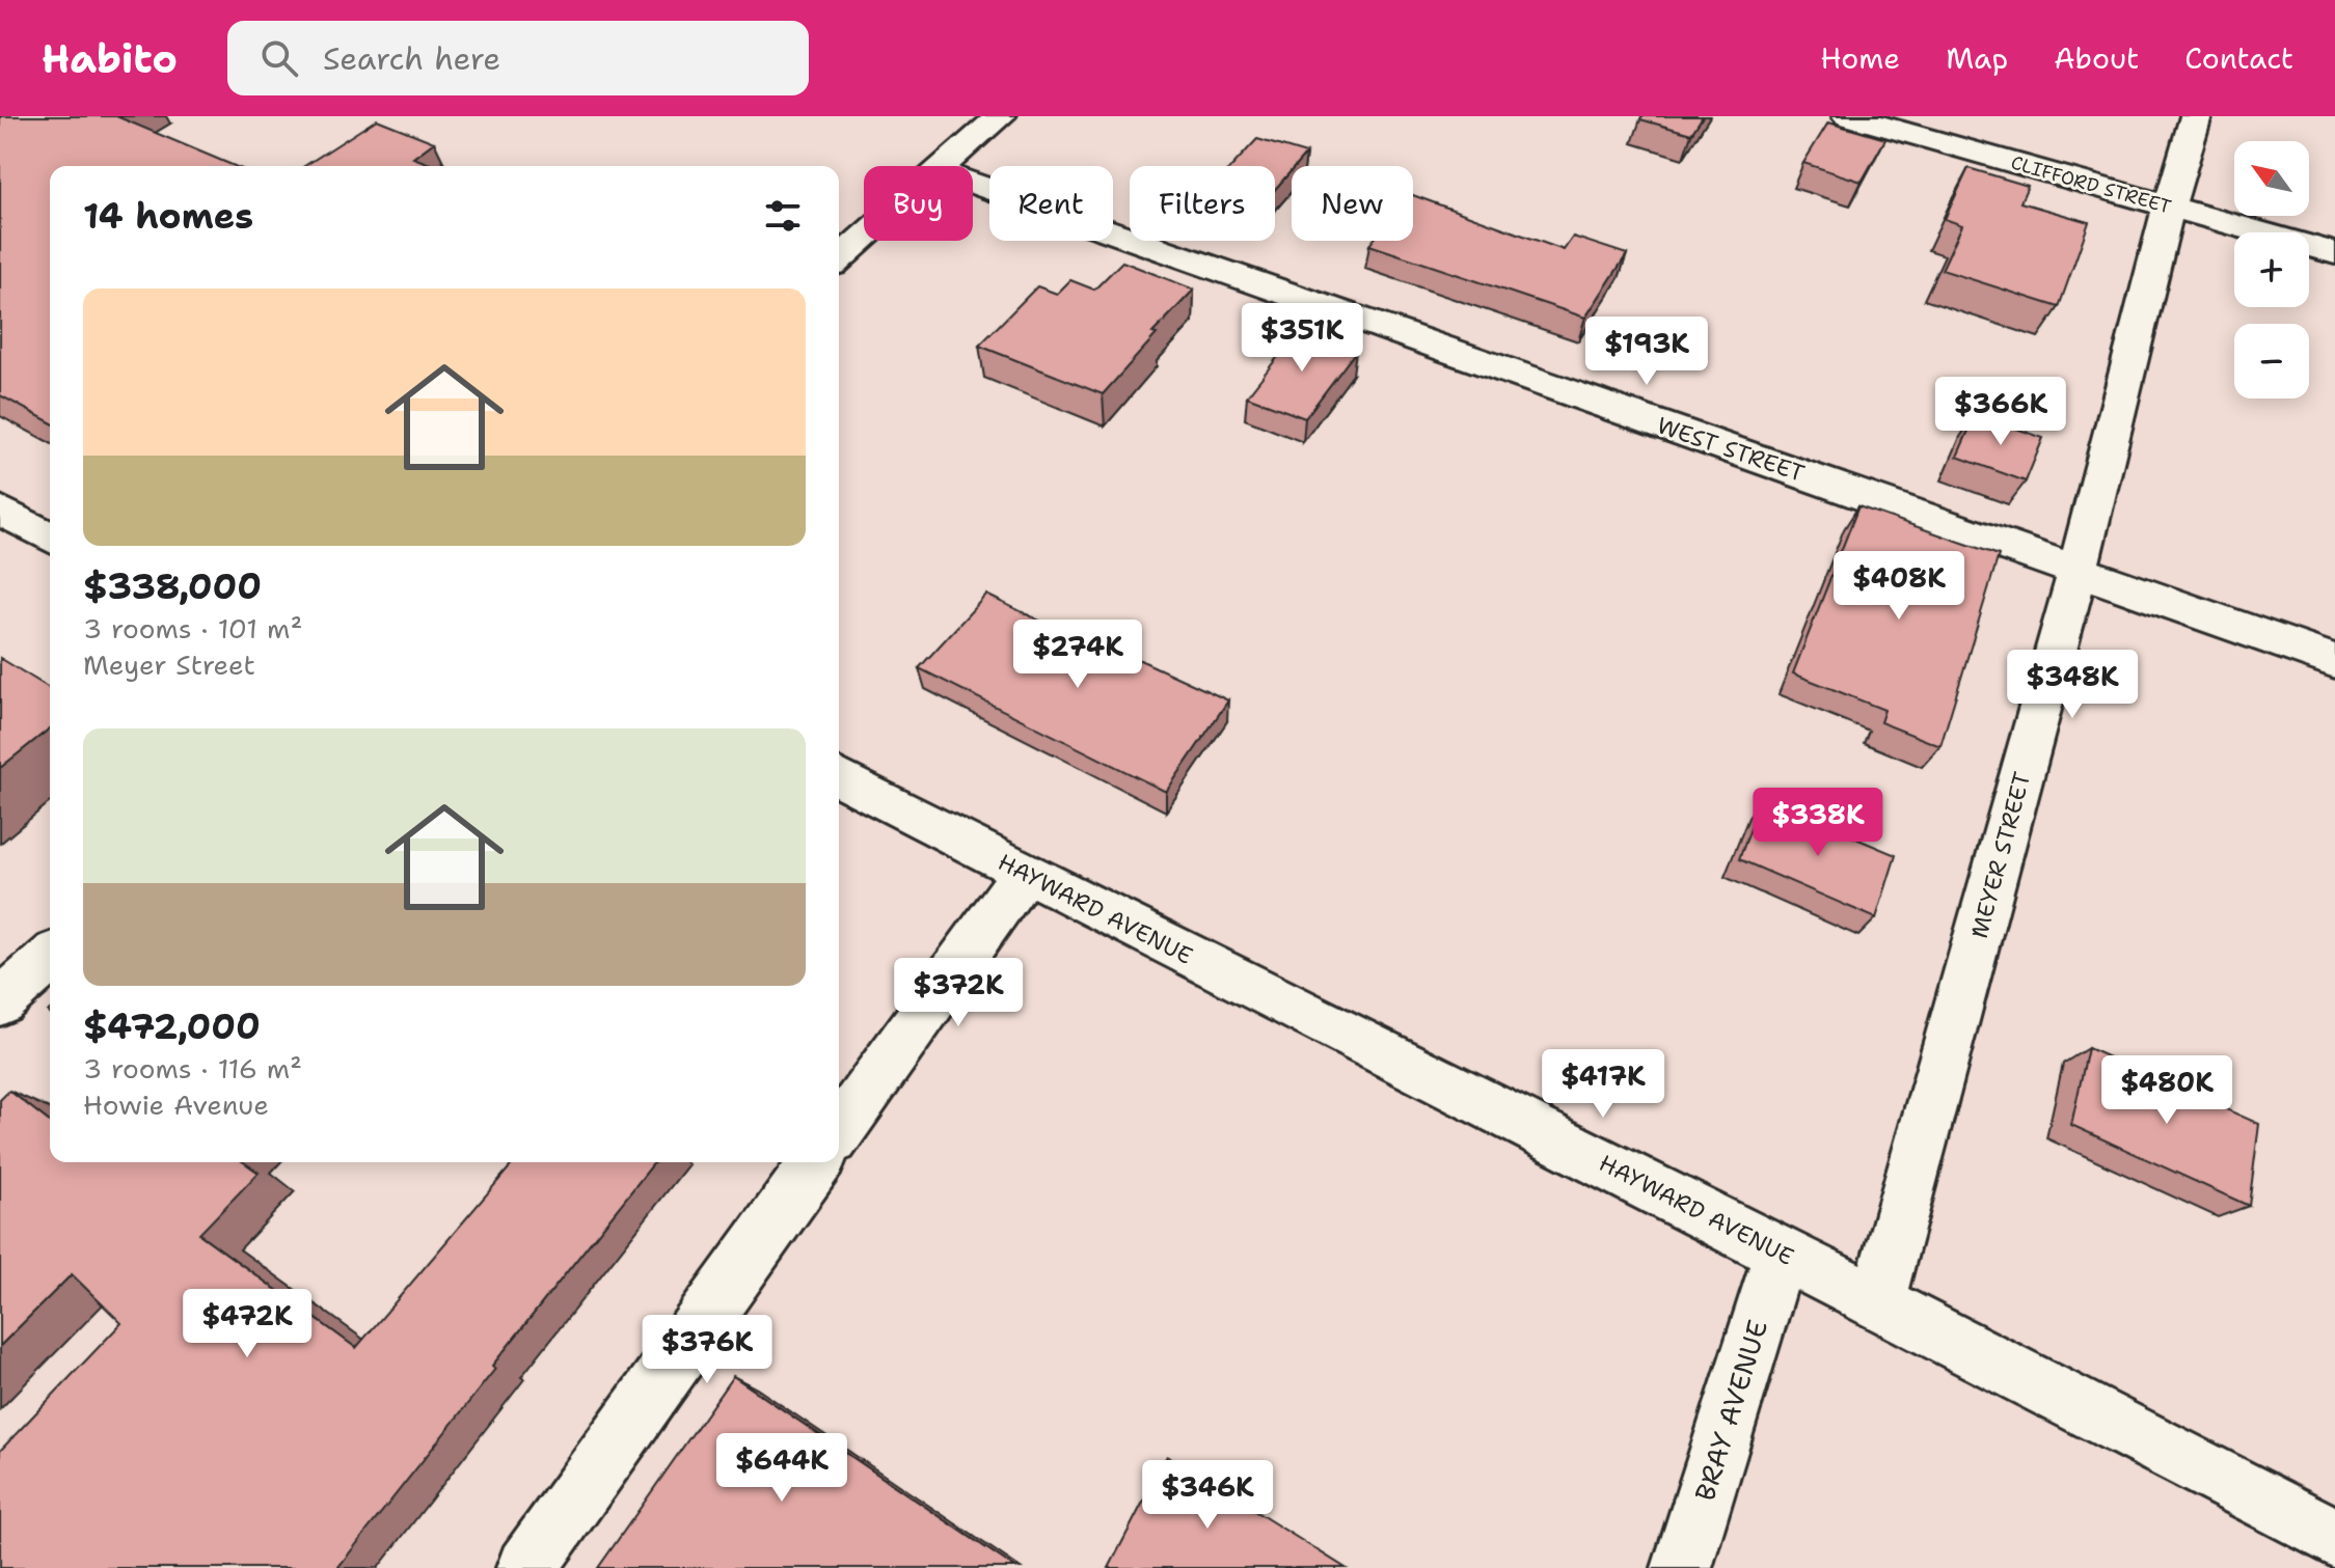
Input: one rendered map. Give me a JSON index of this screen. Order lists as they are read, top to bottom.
{
  "streets": {
    "street": [
      "CLIFFORD STREET",
      "WEST STREET",
      "MEYER STREET",
      "HAYWARD AVENUE",
      "BRAY AVENUE"
    ]
  },
  "crossings": [
    ["CLIFFORD STREET", "MEYER STREET"],
    ["WEST STREET", "MEYER STREET"],
    ["MEYER STREET", "HAYWARD AVENUE"],
    ["HAYWARD AVENUE", "BRAY AVENUE"]
  ],
  "north": "top left",
  "page": {
    "header": "Habito",
    "search": "Search here",
    "nav": [
      "Home",
      "Map",
      "About",
      "Contact"
    ],
    "map_buttons": ["+", "−"],
    "chip": [
      "Buy",
      "Rent",
      "Filters",
      "New"
    ],
    "heading": "14 homes",
    "list": [
      {
        "name": "$338,000",
        "note": "3 rooms · 101 m² · Meyer Street"
      },
      {
        "name": "$472,000",
        "note": "3 rooms · 116 m² · Howie Avenue"
      }
    ],
    "price": [
      "$351K",
      "$193K",
      "$366K",
      "$408K",
      "$274K",
      "$348K",
      "$338K",
      "$372K",
      "$417K",
      "$480K",
      "$472K",
      "$376K",
      "$644K",
      "$346K"
    ]
  }
}
